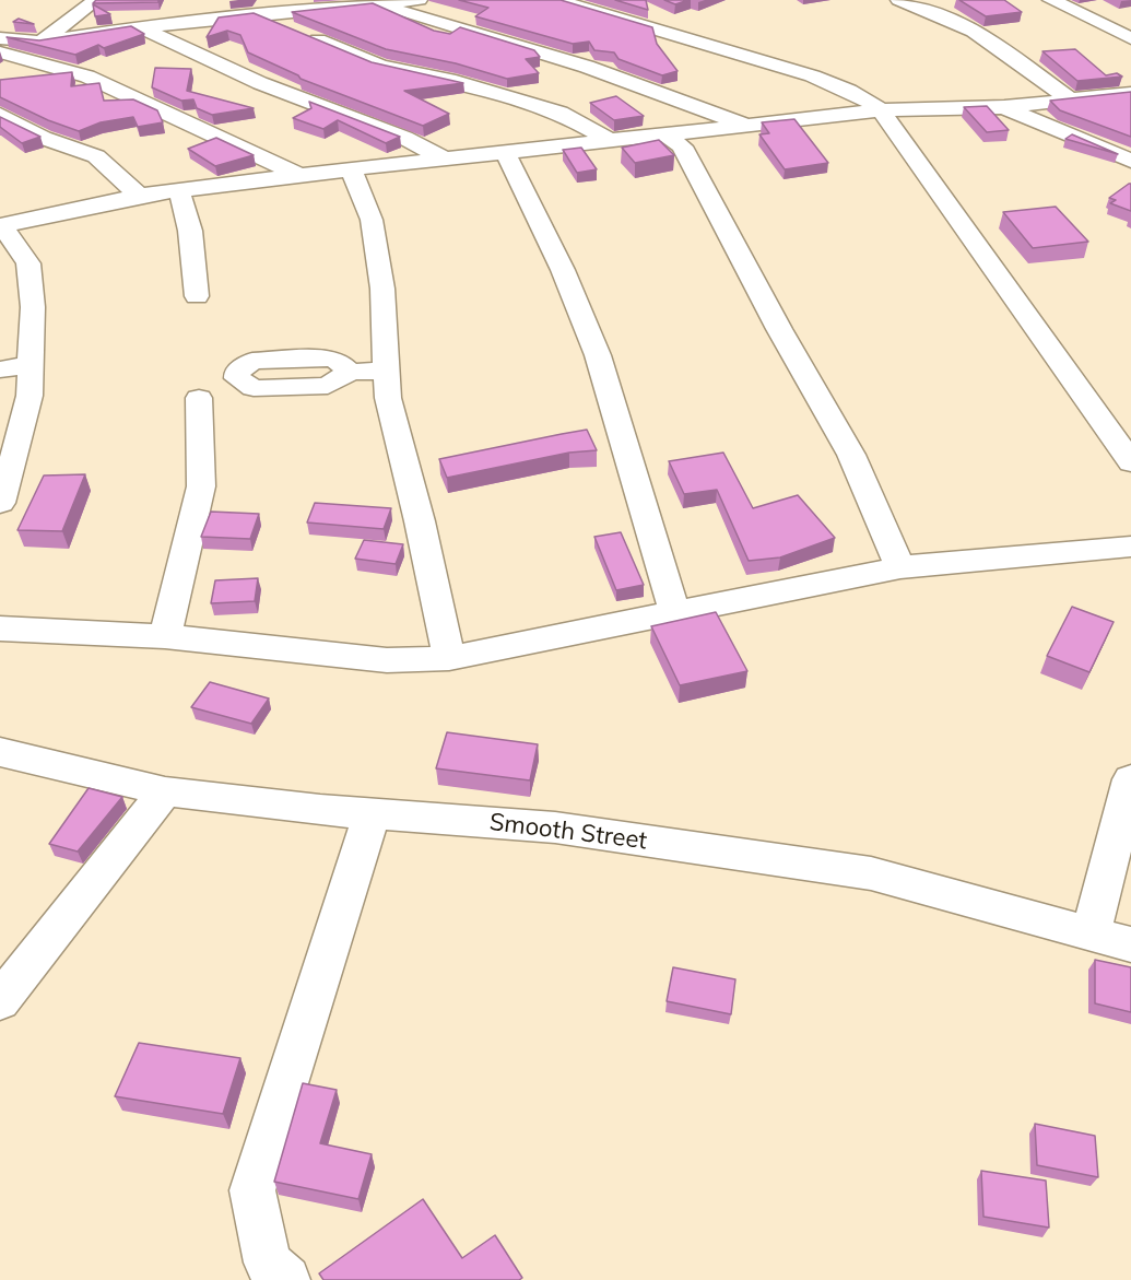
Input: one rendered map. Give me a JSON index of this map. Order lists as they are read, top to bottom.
{
  "streets": {
    "street": ["Smooth Street"]
  }
}
